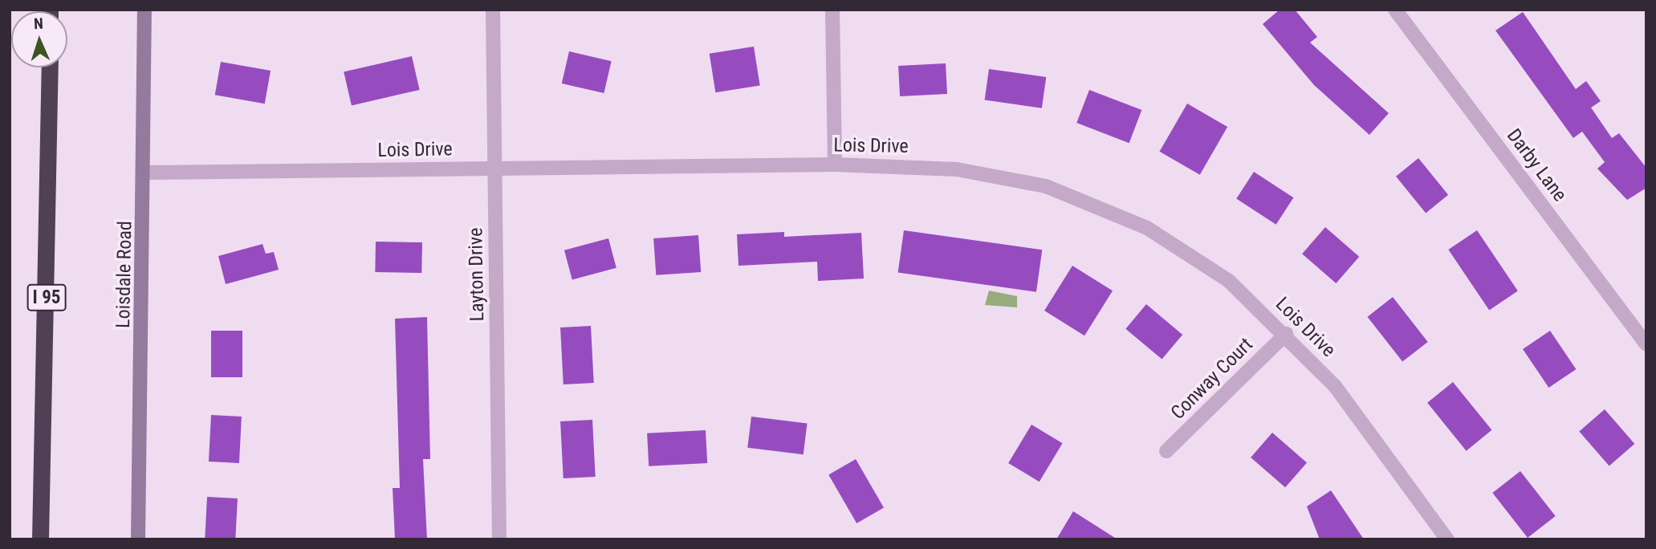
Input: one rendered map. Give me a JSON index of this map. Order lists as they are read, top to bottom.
{
  "streets": {
    "highway": ["I 95"],
    "main road": ["Loisdale Road"],
    "street": [
      "Lois Drive",
      "Darby Lane",
      "Layton Drive",
      "Conway Court"
    ]
  },
  "crossings": [
    ["Lois Drive", "Loisdale Road"],
    ["Lois Drive", "Layton Drive"],
    ["Lois Drive", "Conway Court"]
  ],
  "north": "top"
}
